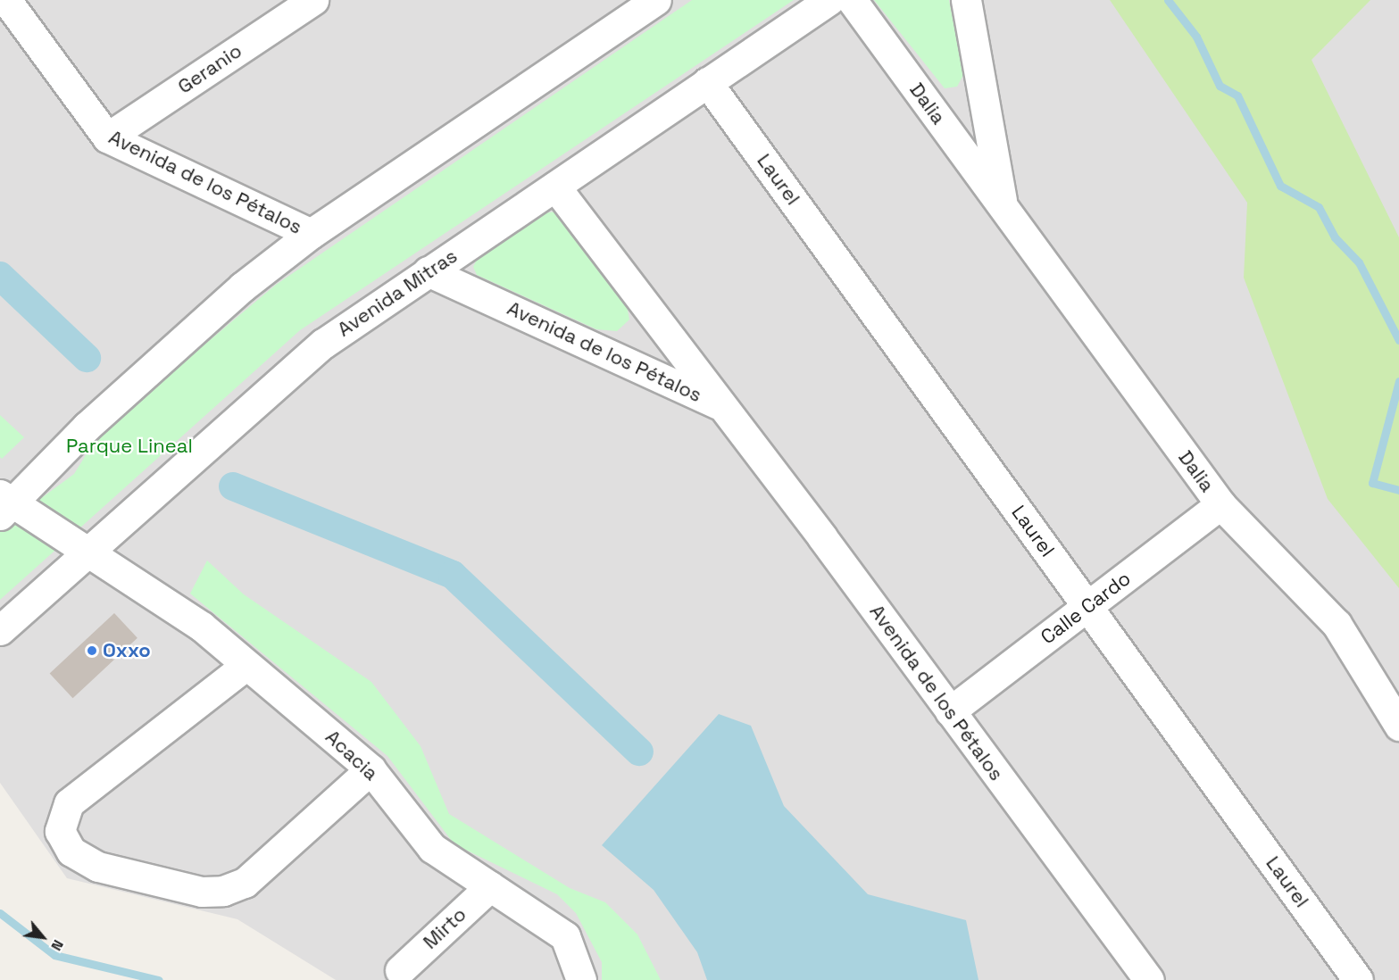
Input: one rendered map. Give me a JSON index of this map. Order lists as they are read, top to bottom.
{
  "streets": {
    "street": [
      "Geranio",
      "Dalia",
      "Laurel",
      "Avenida de los Pétalos",
      "Avenida Mitras",
      "Calle Cardo",
      "Acacia",
      "Mirto"
    ]
  },
  "crossings": [
    ["Geranio", "Avenida de los Pétalos"],
    ["Dalia", "Calle Cardo"],
    ["Laurel", "Avenida Mitras"],
    ["Laurel", "Calle Cardo"],
    ["Avenida de los Pétalos", "Avenida Mitras"],
    ["Avenida de los Pétalos", "Calle Cardo"],
    ["Avenida Mitras", "Acacia"],
    ["Acacia", "Mirto"]
  ],
  "parks": ["Parque Lineal"],
  "places": ["Oxxo"],
  "north": "bottom right"
}
